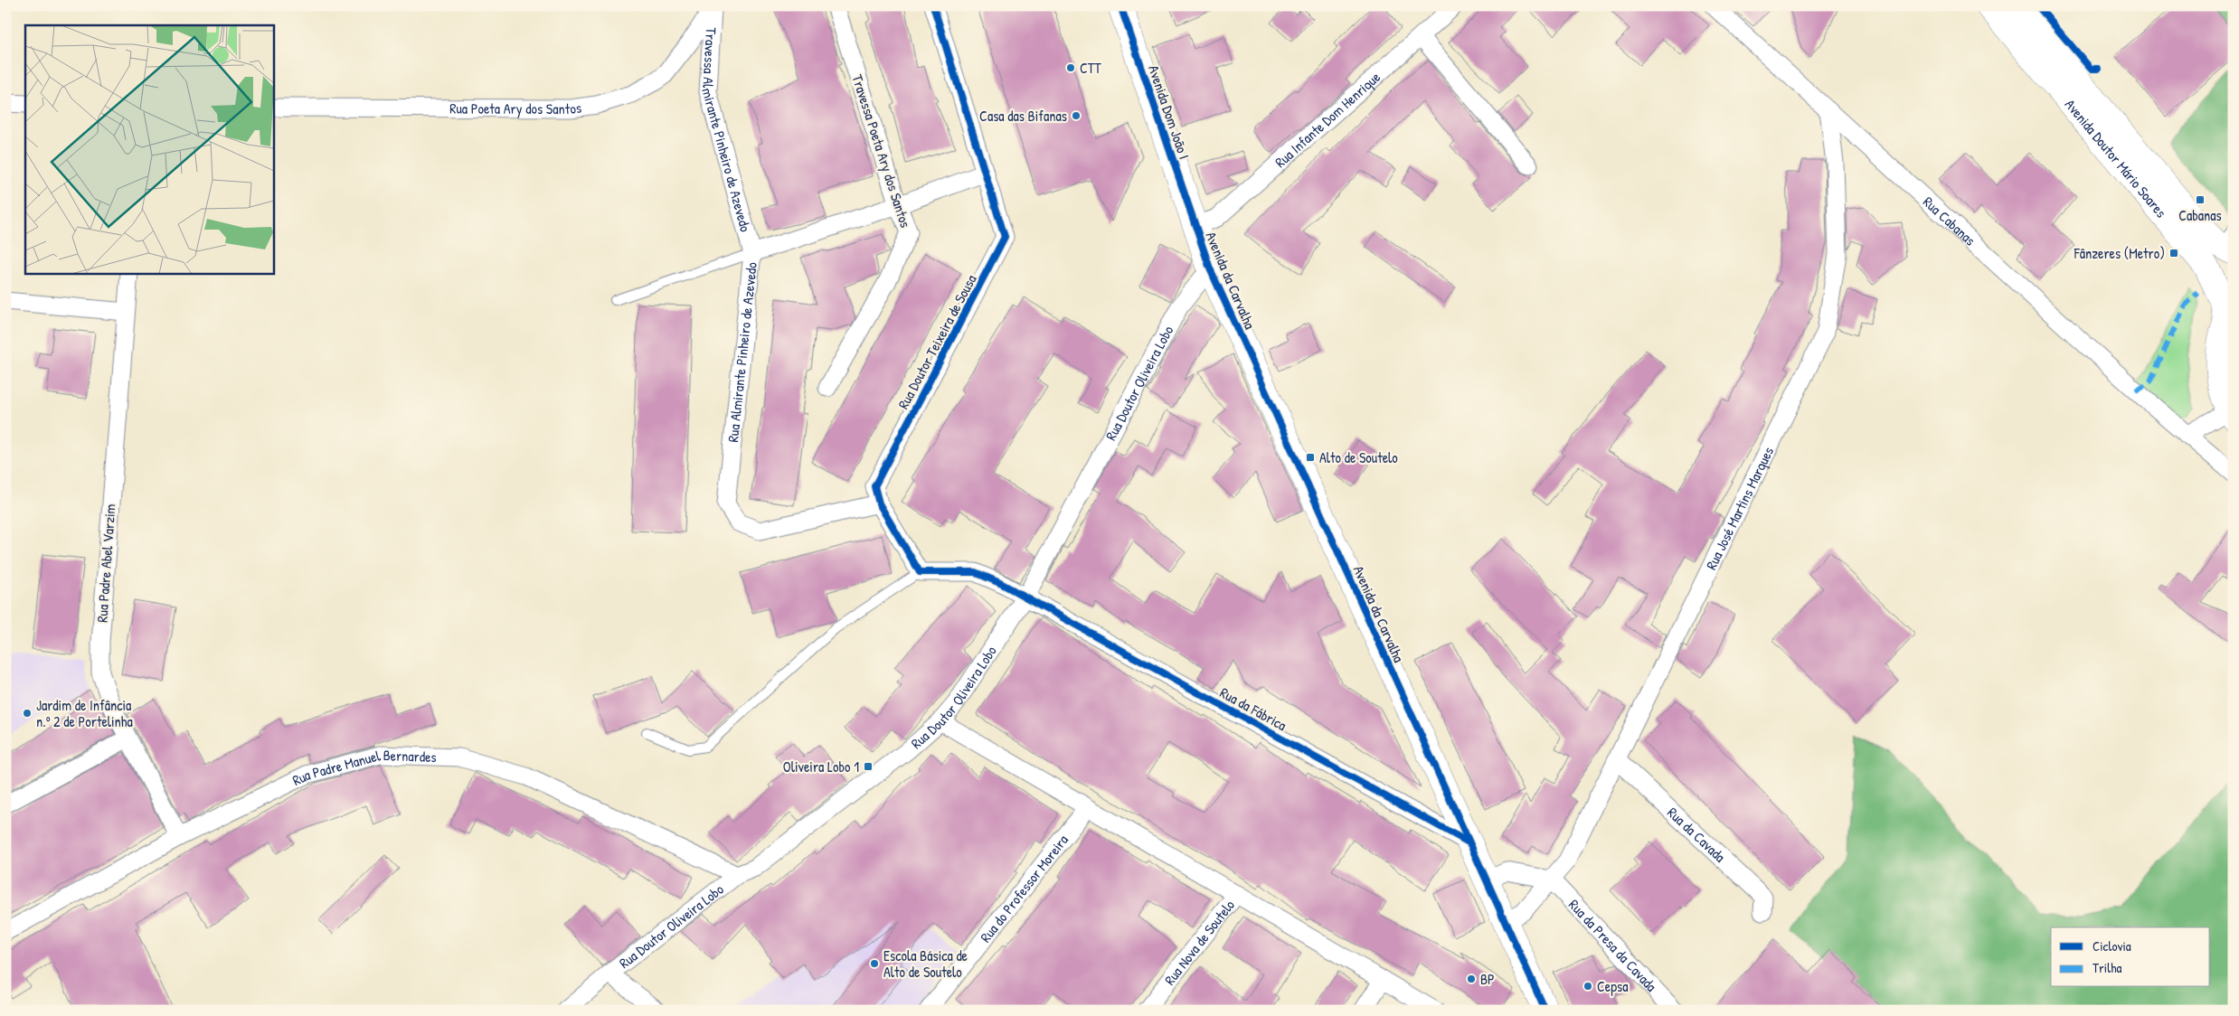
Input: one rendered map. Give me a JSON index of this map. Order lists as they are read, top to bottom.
{
  "streets": {
    "street": [
      "Rua Poeta Ary dos Santos",
      "Avenida Dom João I",
      "Rua Infante Dom Henrique",
      "Travessa Almirante Pinheiro de Azevedo",
      "Travessa Poeta Ary dos Santos",
      "Avenida Doutor Mário Soares",
      "Rua Cabanas",
      "Avenida da Carvalha",
      "Rua Doutor Teixeira de Sousa",
      "Rua Almirante Pinheiro de Azevedo",
      "Rua Doutor Oliveira Lobo",
      "Rua José Martins Marques",
      "Rua Padre Abel Varzim",
      "Rua da Fábrica",
      "Rua Padre Manuel Bernardes",
      "Rua da Cavada",
      "Rua do Professor Moreira",
      "Rua Nova de Soutelo",
      "Rua da Presa da Cavada"
    ]
  },
  "crossings": [
    ["Rua Poeta Ary dos Santos", "Travessa Almirante Pinheiro de Azevedo"],
    ["Avenida Dom João I", "Rua Infante Dom Henrique"],
    ["Avenida Dom João I", "Avenida da Carvalha"],
    ["Rua Infante Dom Henrique", "Avenida da Carvalha"],
    ["Travessa Almirante Pinheiro de Azevedo", "Rua Almirante Pinheiro de Azevedo"],
    ["Travessa Poeta Ary dos Santos", "Rua Almirante Pinheiro de Azevedo"],
    ["Rua Cabanas", "Rua José Martins Marques"],
    ["Avenida da Carvalha", "Rua Doutor Oliveira Lobo"],
    ["Avenida da Carvalha", "Rua da Fábrica"],
    ["Rua Doutor Teixeira de Sousa", "Rua Almirante Pinheiro de Azevedo"],
    ["Rua Doutor Oliveira Lobo", "Rua da Fábrica"],
    ["Rua Doutor Oliveira Lobo", "Rua Padre Manuel Bernardes"],
    ["Rua José Martins Marques", "Rua da Cavada"],
    ["Rua José Martins Marques", "Rua da Presa da Cavada"],
    ["Rua Padre Abel Varzim", "Rua Padre Manuel Bernardes"]
  ],
  "places": {
    "other": [
      "CTT",
      "Casa das Bifanas",
      "Jardim de Infância n.º 2 de Portelinha",
      "Escola Básica de Alto de Soutelo",
      "BP",
      "Cepsa"
    ],
    "transit": [
      "Cabanas",
      "Fânzeres (Metro)",
      "Alto de Soutelo",
      "Oliveira Lobo 1"
    ]
  },
  "legend": ["Ciclovia", "Trilha"]
}
